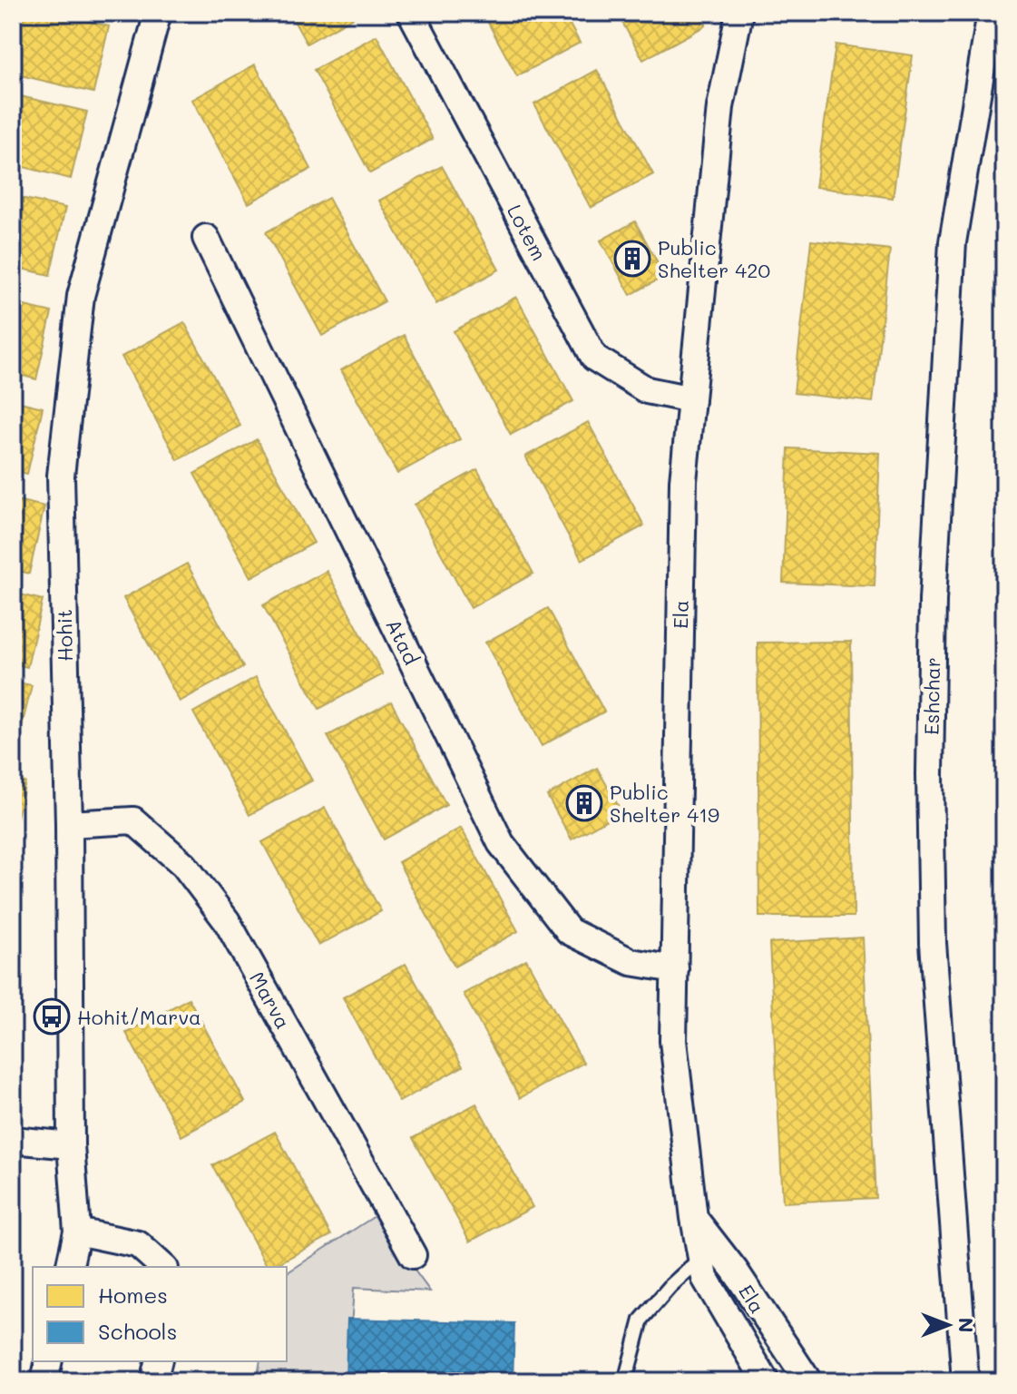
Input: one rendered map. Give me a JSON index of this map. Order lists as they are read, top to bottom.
{
  "streets": {
    "street": [
      "Lotem",
      "Ela",
      "Hohit",
      "Atad",
      "Eshchar",
      "Marva"
    ]
  },
  "crossings": [
    ["Lotem", "Ela"],
    ["Ela", "Atad"],
    ["Hohit", "Marva"]
  ],
  "places": {
    "building": ["Public Shelter 420", "Public Shelter 419"],
    "bus stop": ["Hohit/Marva"]
  },
  "legend": ["Homes", "Schools"],
  "north": "right"
}
